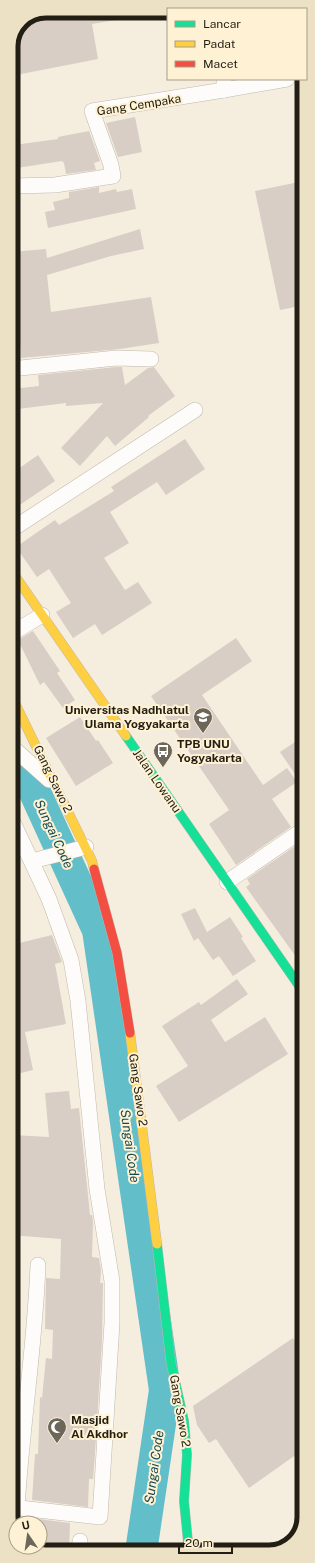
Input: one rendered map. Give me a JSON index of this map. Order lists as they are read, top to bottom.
{
  "streets": {
    "street": ["Gang Cempaka", "Gang Sawo 2", "Jalan Lowanu"]
  },
  "water": ["Sungai Code"],
  "places": {
    "school or university": ["Universitas Nadhlatul Ulama Yogyakarta"],
    "bus stop": ["TPB UNU Yogyakarta"],
    "mosque": ["Masjid Al Akdhor"]
  },
  "legend": ["Lancar", "Padat", "Macet"],
  "scale_bar": "20 m",
  "north": "top"
}
